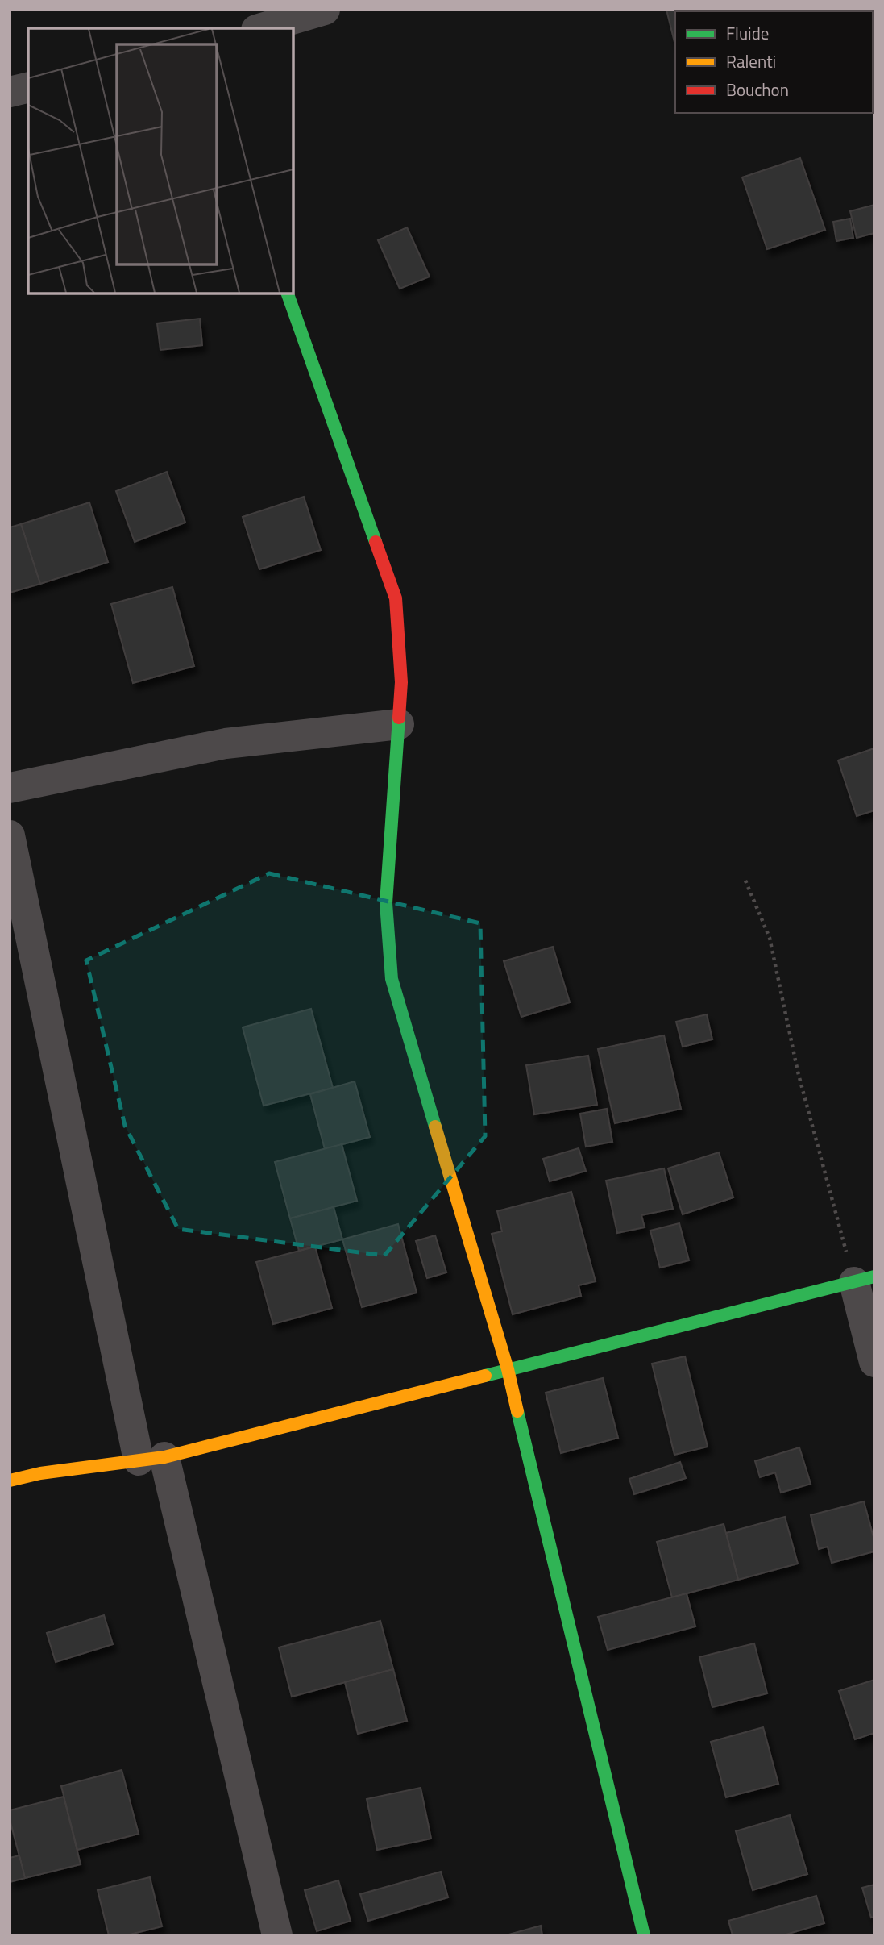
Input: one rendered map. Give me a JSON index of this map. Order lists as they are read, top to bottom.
{
  "legend": ["Fluide", "Ralenti", "Bouchon"]
}
